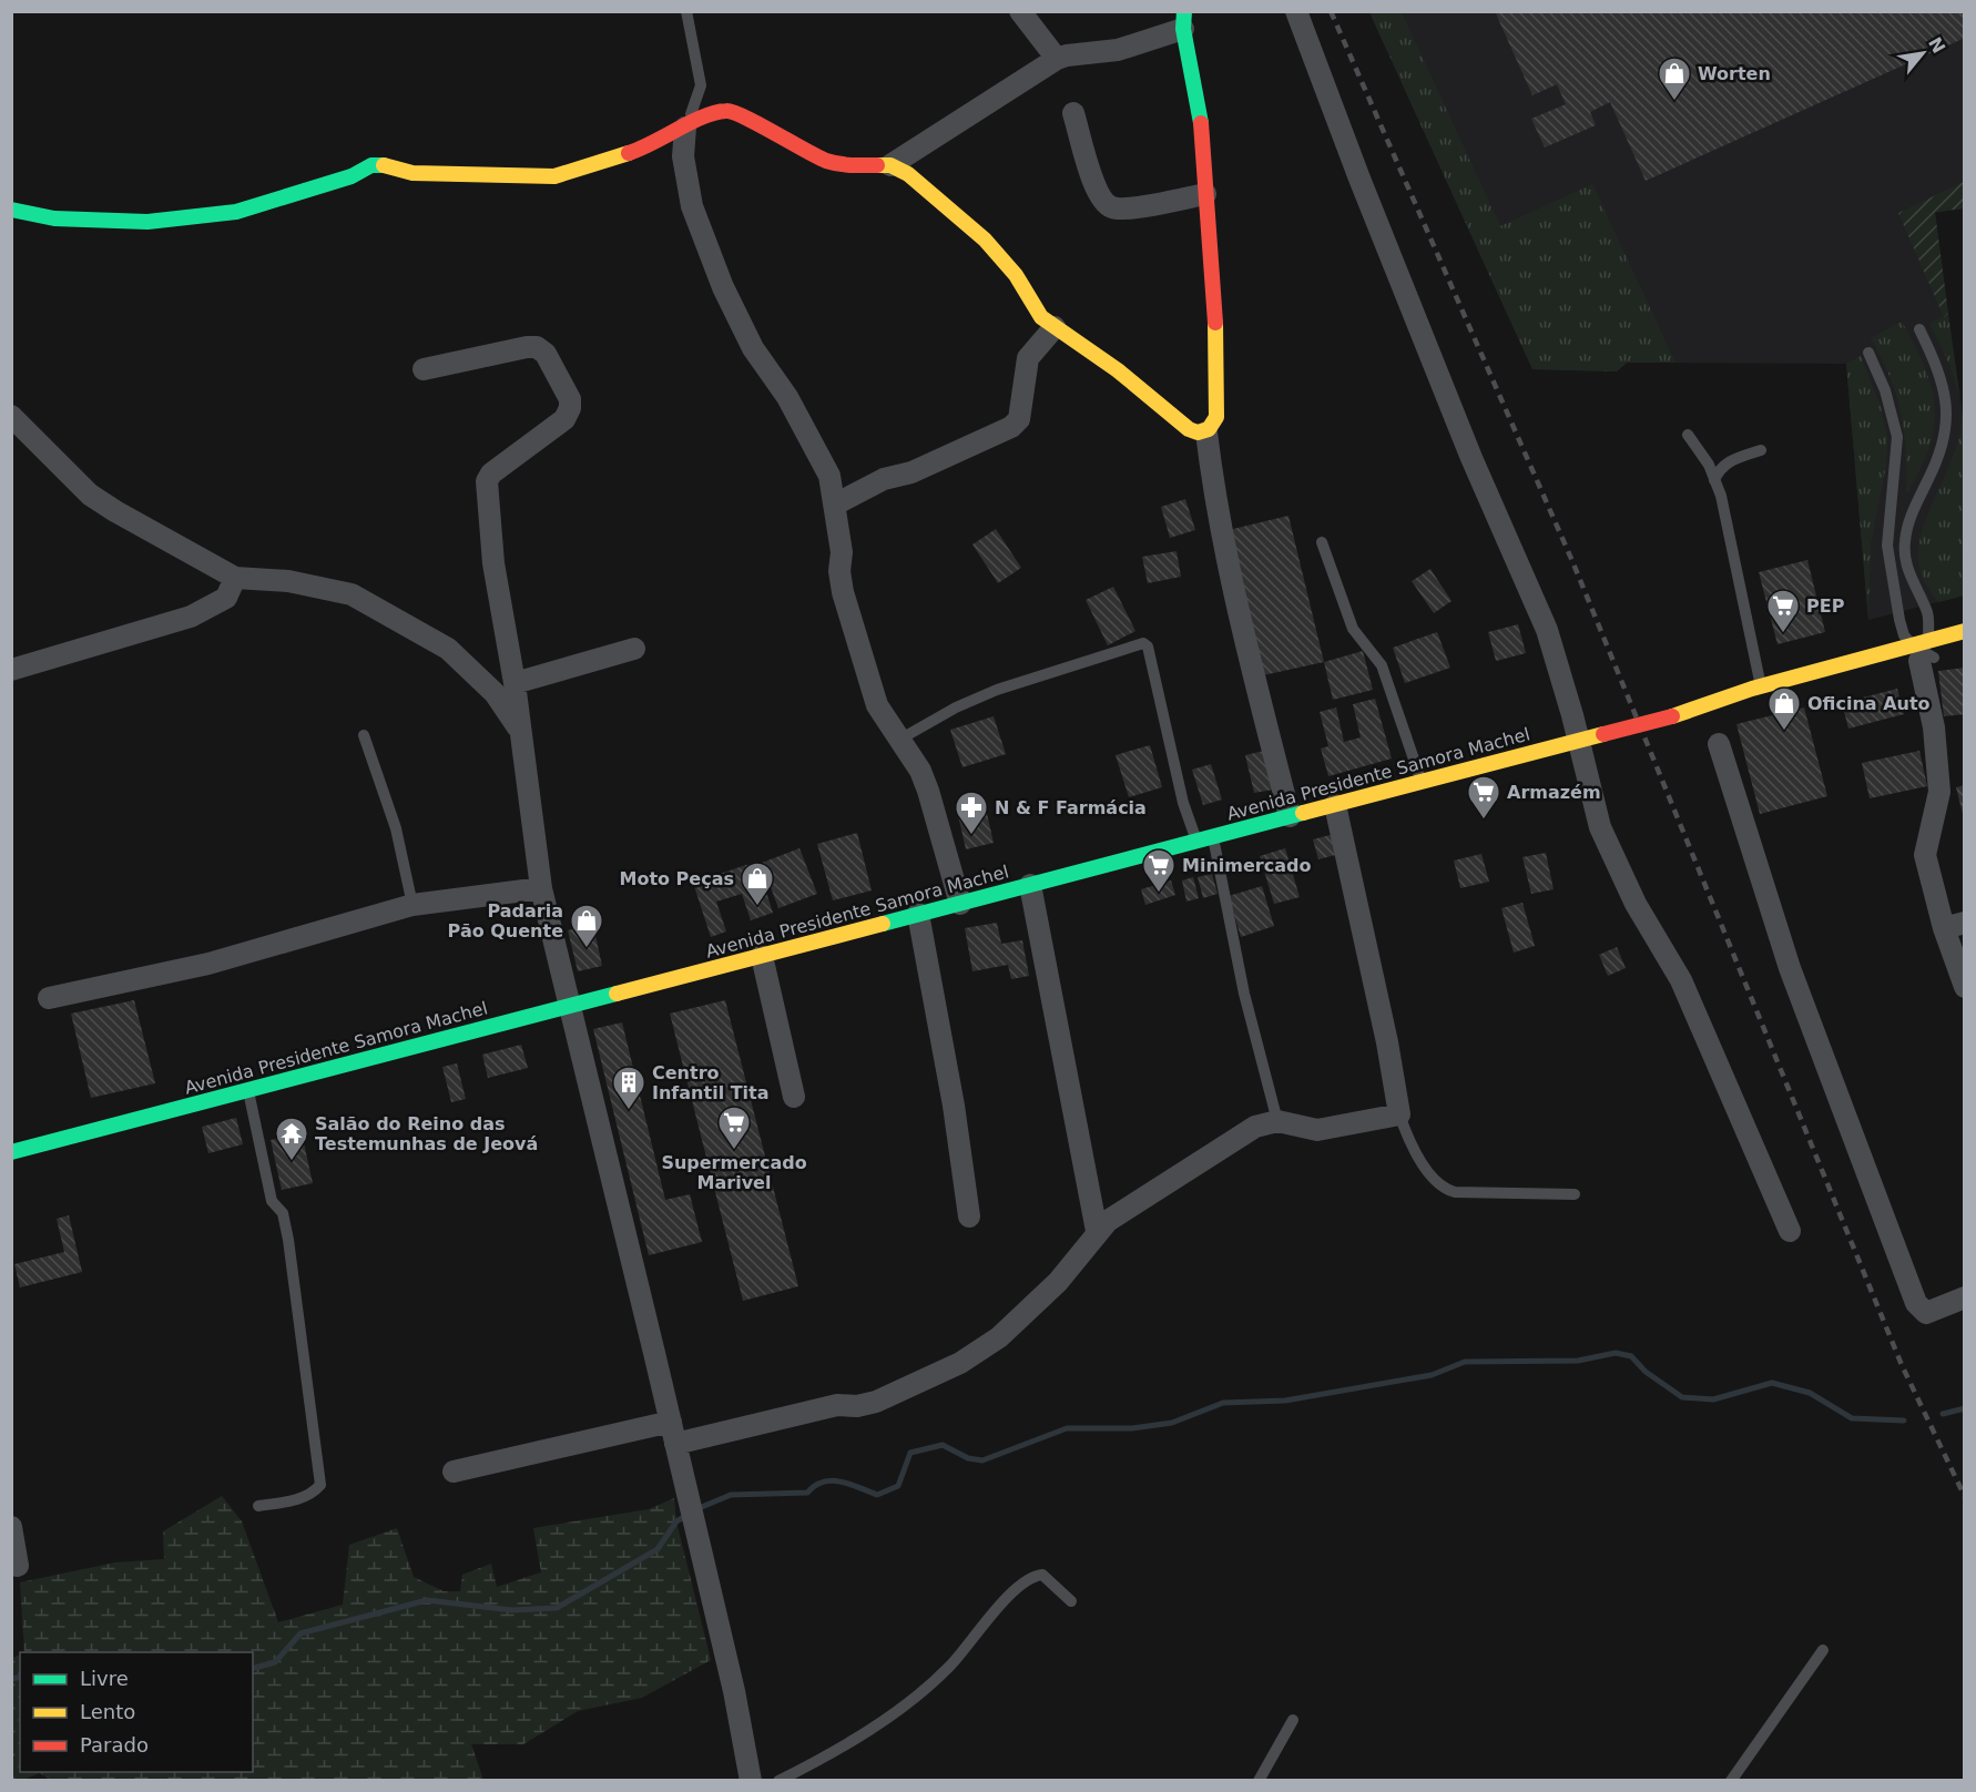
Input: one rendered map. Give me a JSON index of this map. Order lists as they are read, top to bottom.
{
  "streets": {
    "main road": ["Avenida Presidente Samora Machel"]
  },
  "places": {
    "shop": [
      "Worten",
      "Oficina Auto",
      "Moto Peças",
      "Padaria Pão Quente"
    ],
    "supermarket": [
      "PEP",
      "Armazém",
      "Minimercado",
      "Supermercado Marivel"
    ],
    "pharmacy": ["N & F Farmácia"],
    "building": ["Centro Infantil Tita"],
    "temple": ["Salão do Reino das Testemunhas de Jeová"]
  },
  "legend": ["Livre", "Lento", "Parado"],
  "north": "top right"
}
